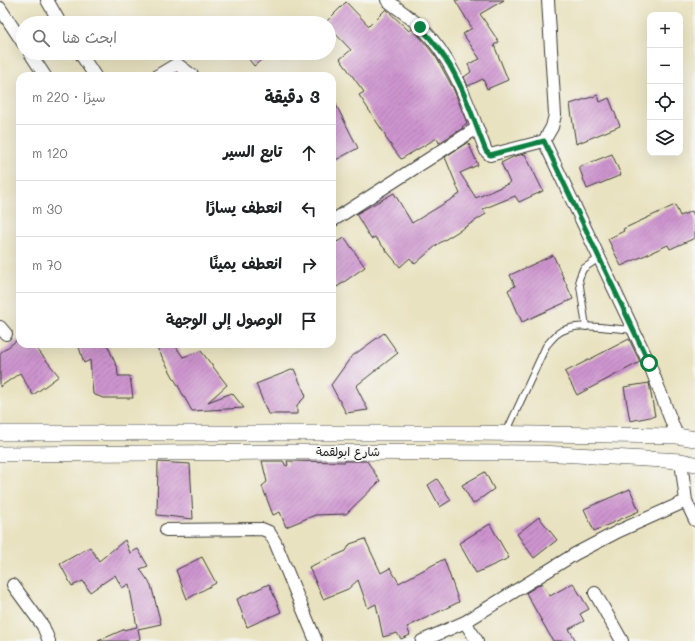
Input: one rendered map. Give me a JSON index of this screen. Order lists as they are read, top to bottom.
{
  "streets": {
    "street": ["شارع ابولقمة"]
  },
  "page": {
    "map_buttons": ["+", "−"],
    "search": "ابحث هنا",
    "heading": ["3 دقيقة", "سيرًا · 220 m"],
    "list": [
      ["تابع السير", "120 m"],
      ["انعطف يسارًا", "30 m"],
      ["انعطف يمينًا", "70 m"],
      "الوصول إلى الوجهة"
    ]
  }
}
